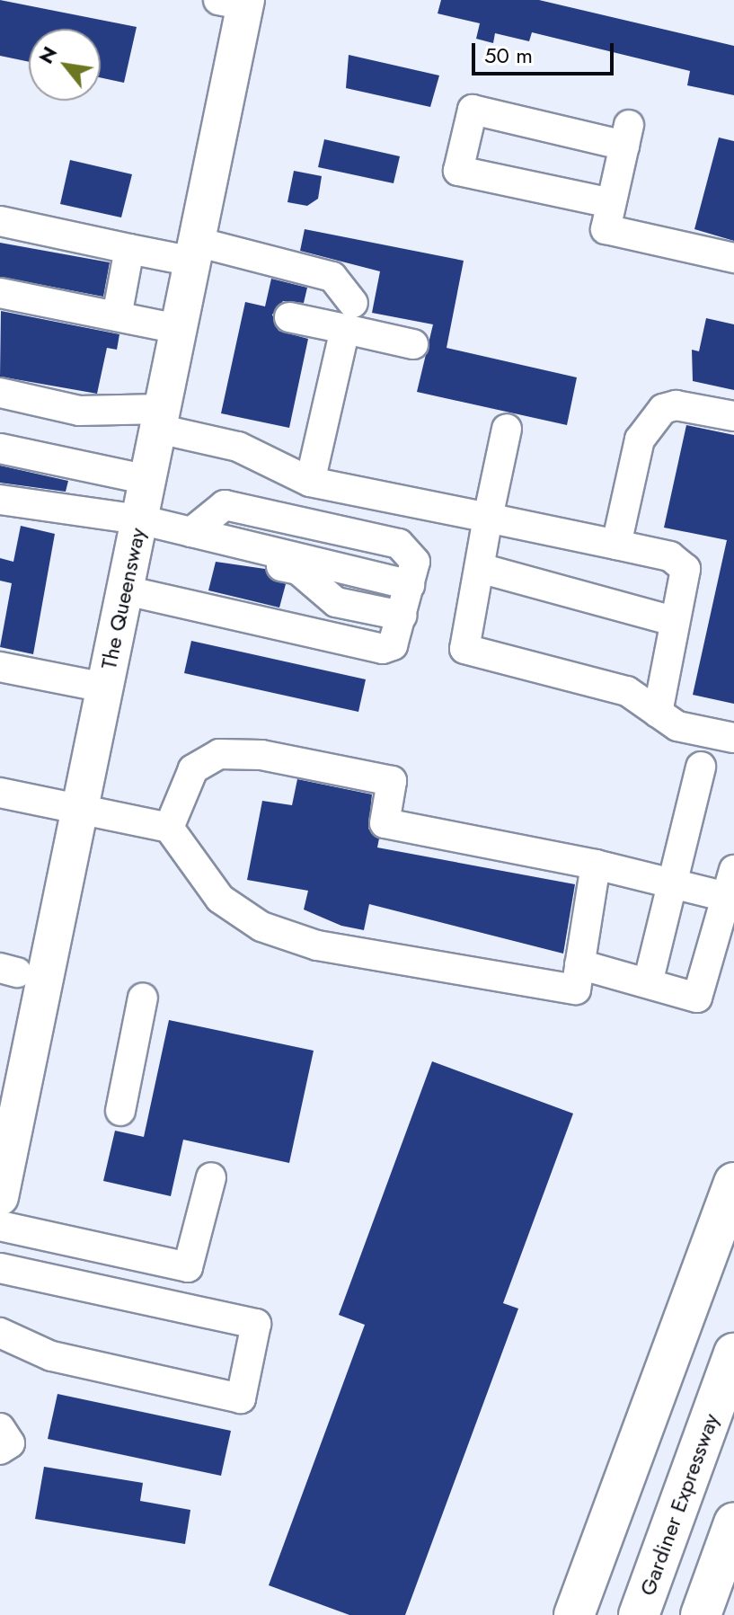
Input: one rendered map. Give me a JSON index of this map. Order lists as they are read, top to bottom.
{
  "streets": {
    "highway": ["Gardiner Expressway"],
    "main road": ["The Queensway"]
  },
  "scale_bar": "50 m",
  "north": "top left"
}
